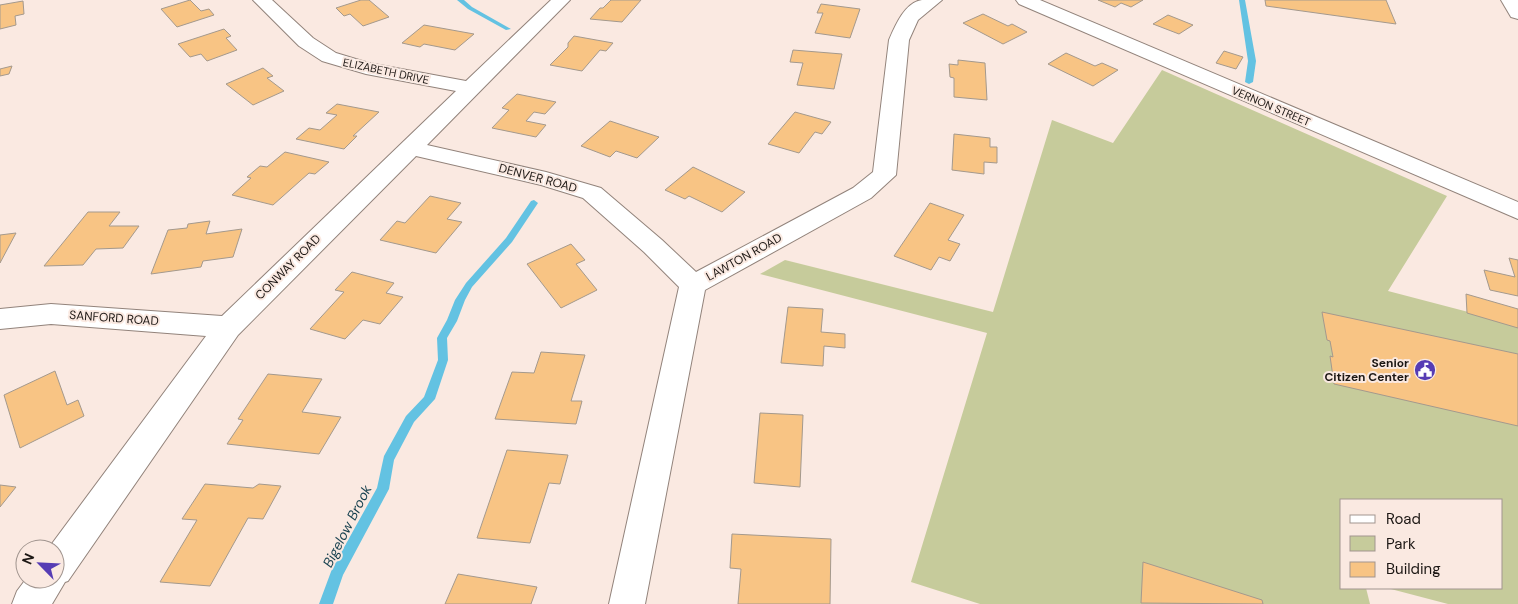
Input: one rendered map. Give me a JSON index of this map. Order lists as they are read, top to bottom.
{
  "streets": {
    "street": [
      "ELIZABETH DRIVE",
      "VERNON STREET",
      "DENVER ROAD",
      "LAWTON ROAD",
      "CONWAY ROAD",
      "SANFORD ROAD"
    ]
  },
  "crossings": [
    ["ELIZABETH DRIVE", "CONWAY ROAD"],
    ["DENVER ROAD", "LAWTON ROAD"],
    ["DENVER ROAD", "CONWAY ROAD"],
    ["CONWAY ROAD", "SANFORD ROAD"]
  ],
  "water": ["Bigelow Brook"],
  "places": {
    "public building": ["Senior Citizen Center"]
  },
  "legend": ["Road", "Park", "Building"],
  "north": "top left"
}
